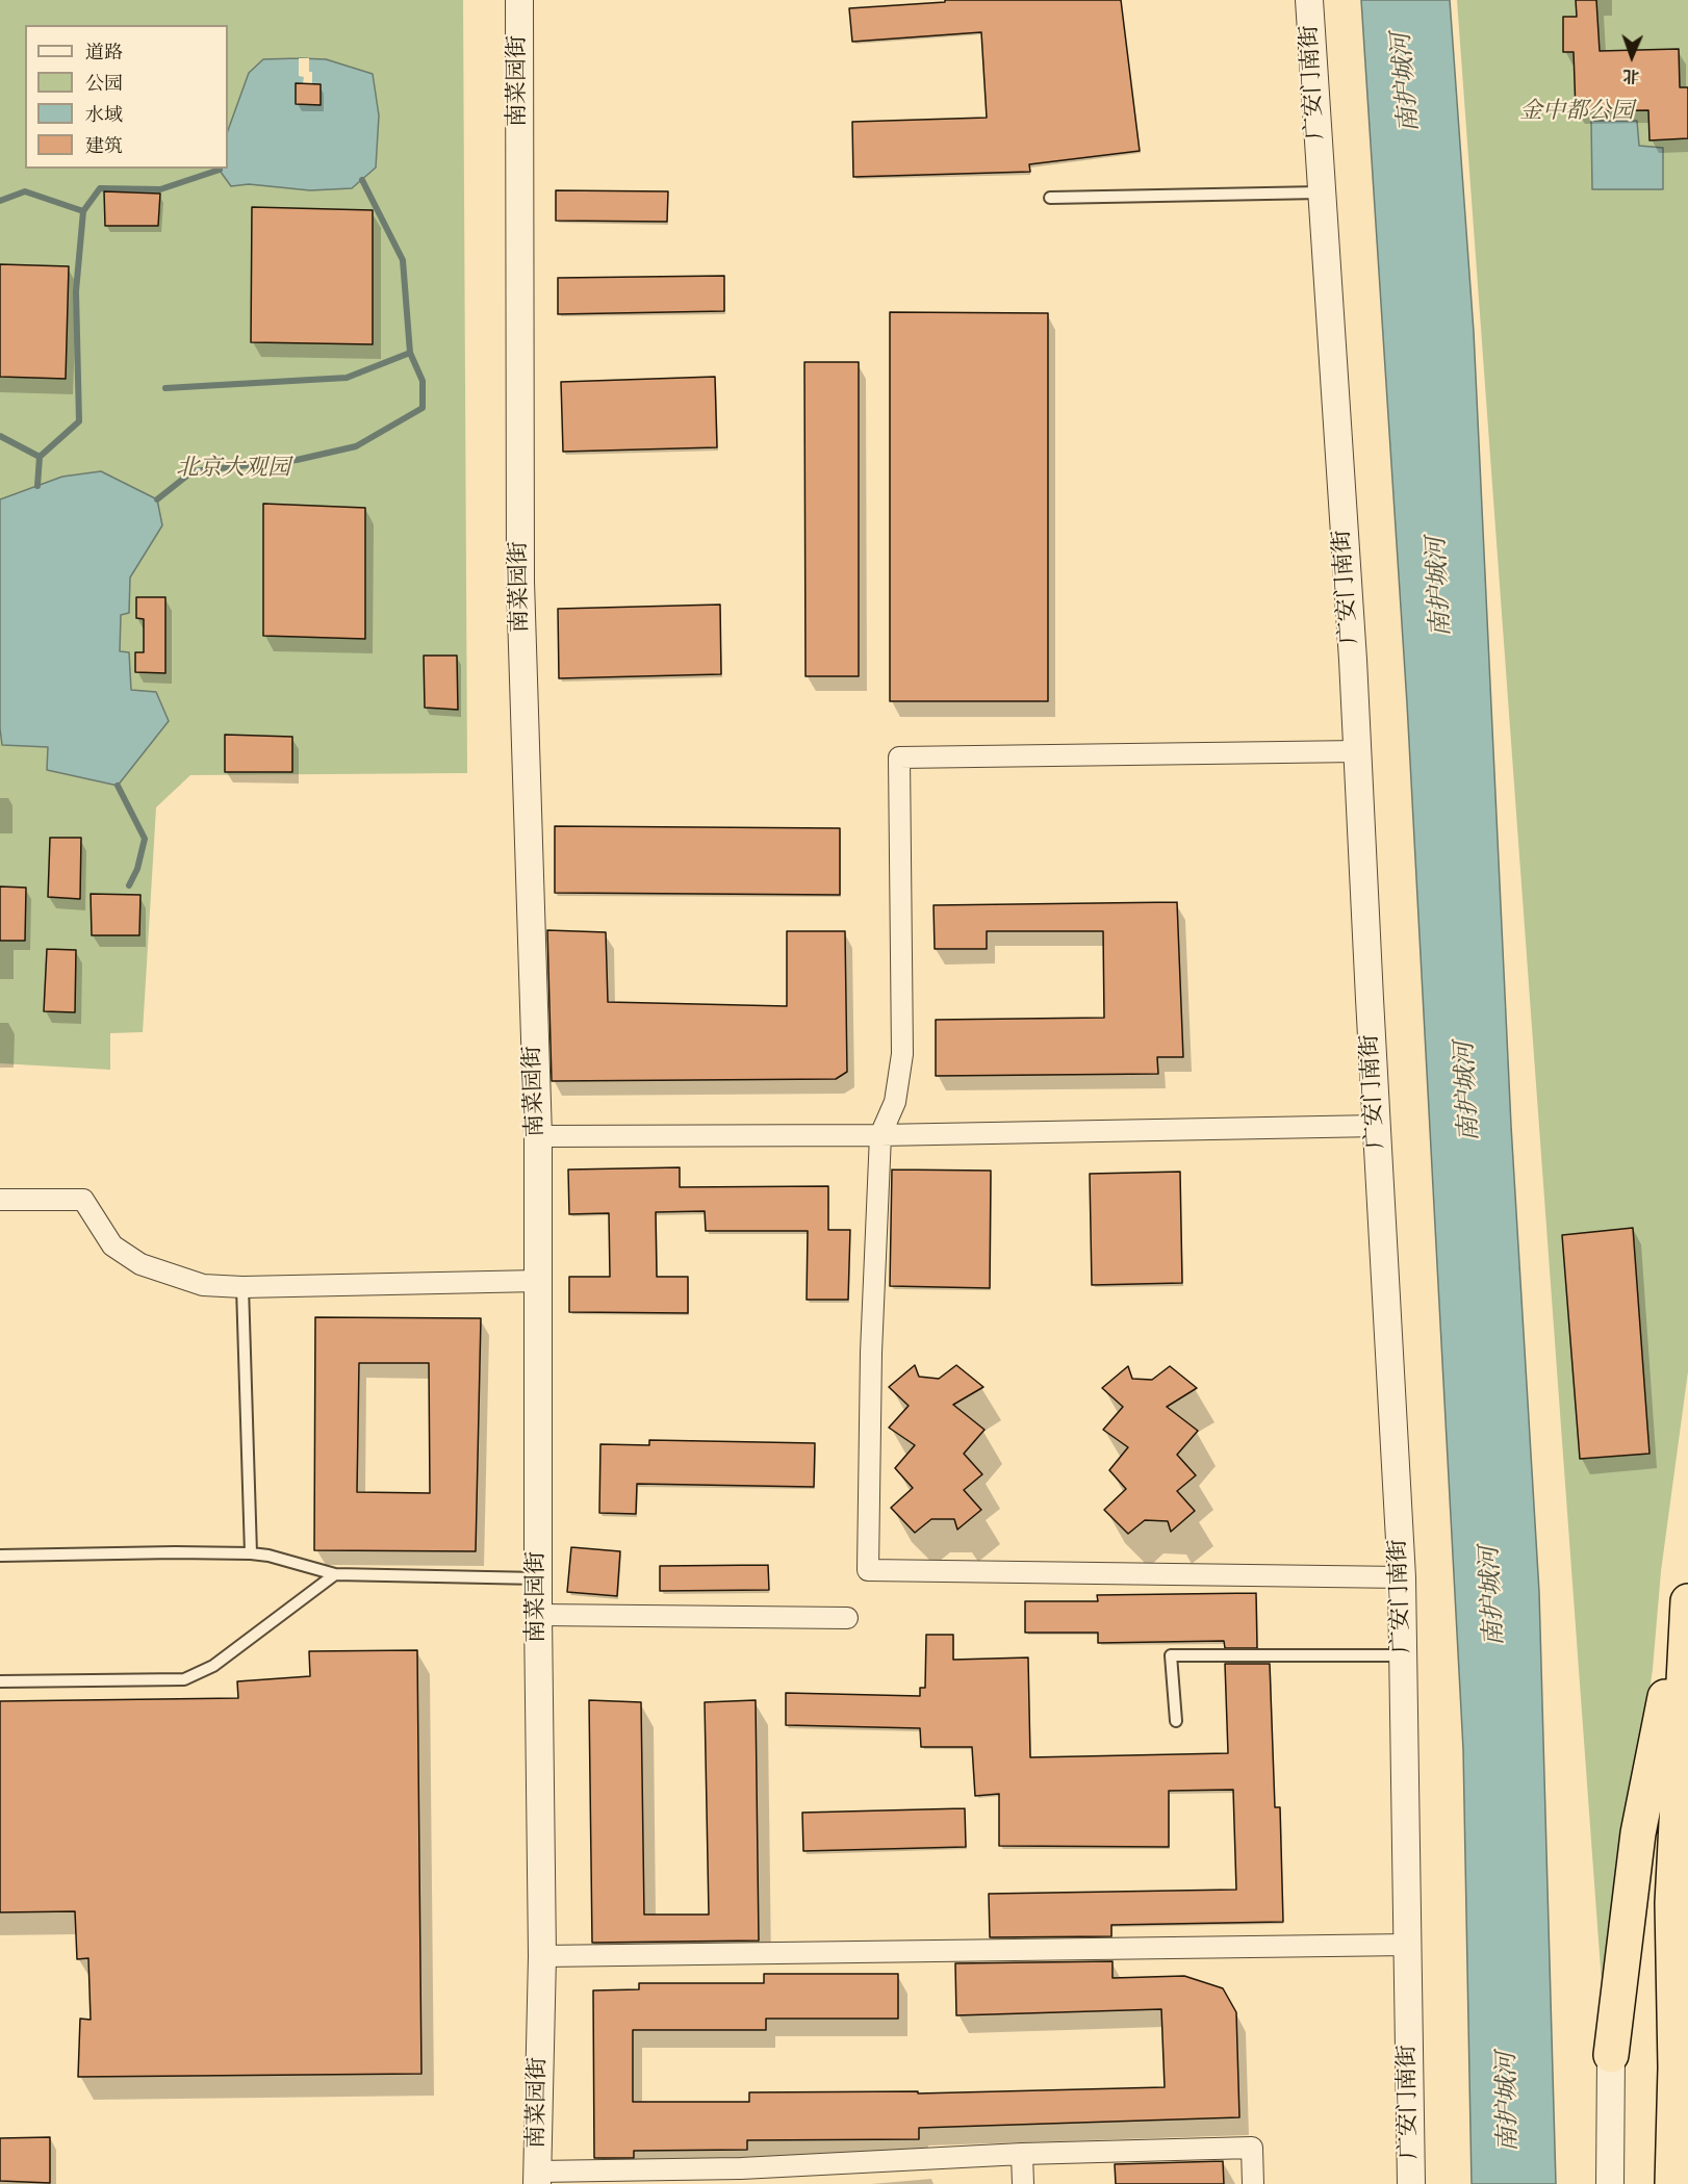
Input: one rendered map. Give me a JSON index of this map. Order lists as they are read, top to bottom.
{
  "streets": {
    "street": ["南菜园街", "广安门南街"]
  },
  "water": ["南护城河"],
  "parks": ["金中都公园", "北京大观园"],
  "legend": [
    "道路",
    "公园",
    "水域",
    "建筑"
  ],
  "north": "bottom"
}
